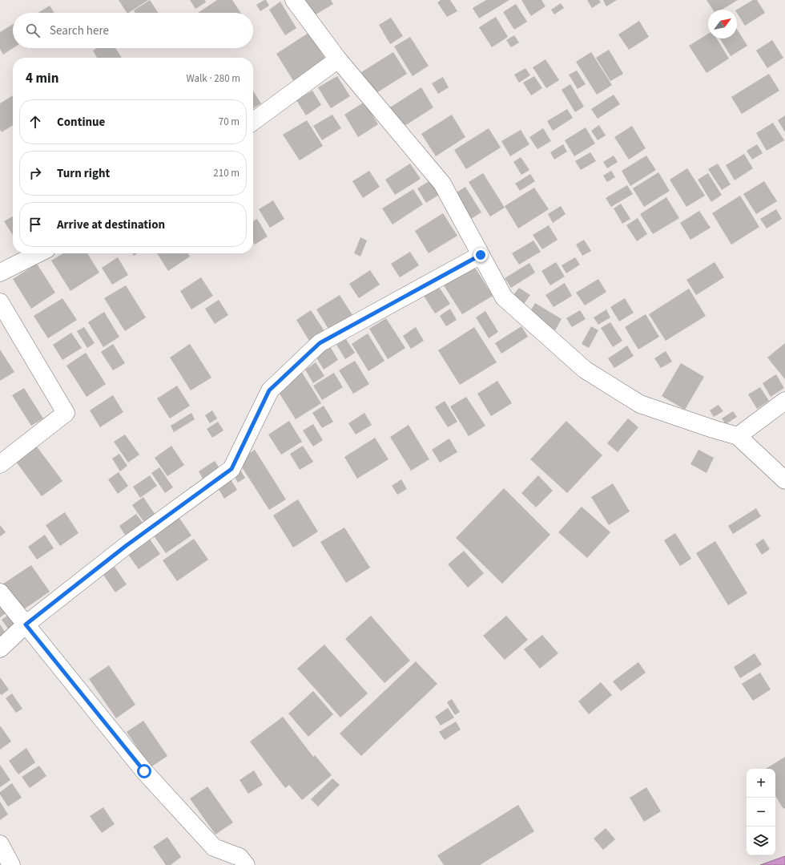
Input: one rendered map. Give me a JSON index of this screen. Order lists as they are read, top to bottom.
{
  "north": "top right",
  "page": {
    "search": "Search here",
    "heading": ["4 min", "Walk · 280 m"],
    "list": [
      ["Continue", "70 m"],
      ["Turn right", "210 m"],
      "Arrive at destination"
    ],
    "map_buttons": ["+", "−"]
  }
}
